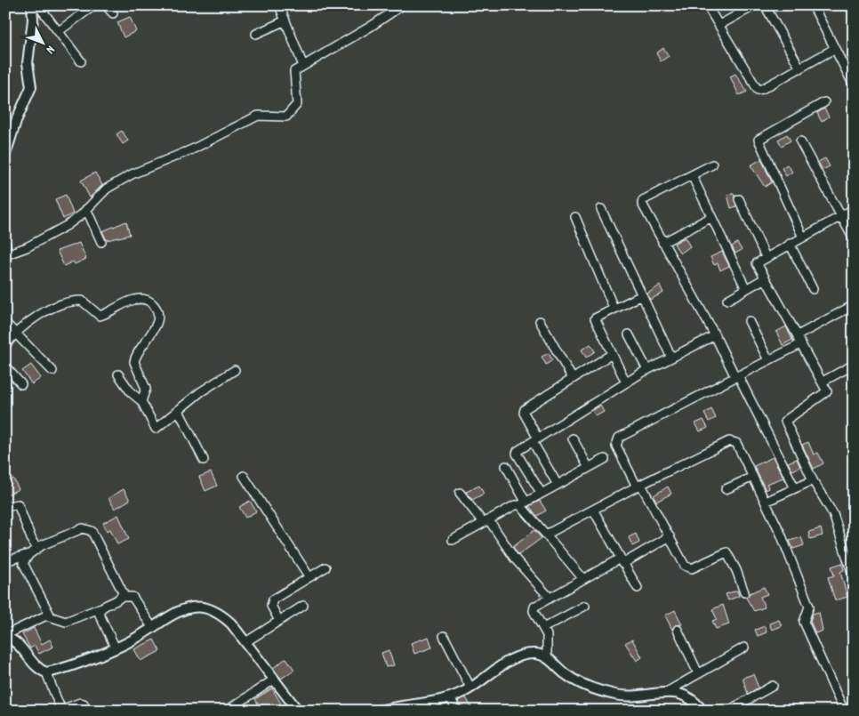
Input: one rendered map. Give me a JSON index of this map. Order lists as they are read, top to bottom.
{
  "north": "bottom right"
}
